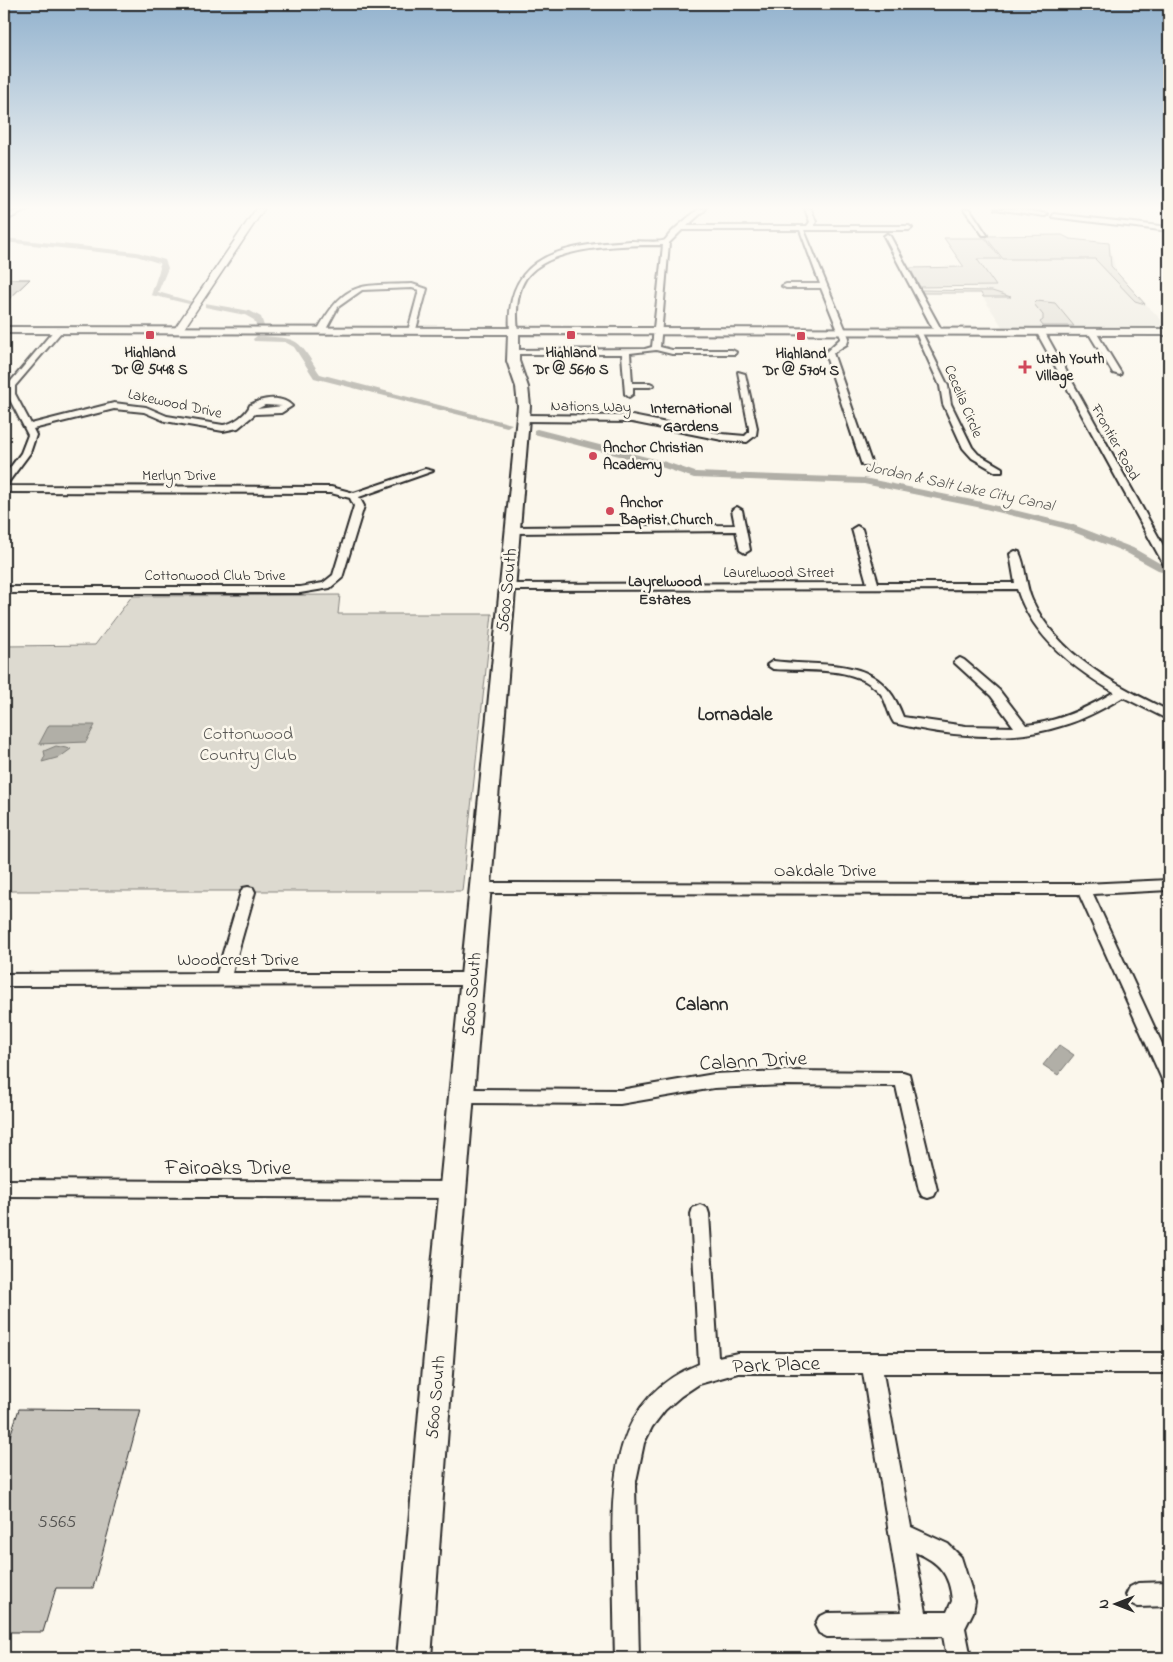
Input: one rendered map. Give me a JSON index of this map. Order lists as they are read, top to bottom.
{
  "streets": {
    "main road": ["5600 South"],
    "street": [
      "Cecelia Circle",
      "Lakewood Drive",
      "Nations Way",
      "Frontier Road",
      "Merlyn Drive",
      "Laurelwood Street",
      "Cottonwood Club Drive",
      "Oakdale Drive",
      "Woodcrest Drive",
      "Calann Drive",
      "Fairoaks Drive",
      "Park Place"
    ]
  },
  "crossings": [
    ["Nations Way", "5600 South"],
    ["Merlyn Drive", "Cottonwood Club Drive"],
    ["Laurelwood Street", "5600 South"],
    ["5600 South", "Oakdale Drive"],
    ["5600 South", "Woodcrest Drive"],
    ["5600 South", "Calann Drive"],
    ["5600 South", "Fairoaks Drive"]
  ],
  "districts": [
    "International Gardens",
    "Layrelwood Estates",
    "Lornadale",
    "Calann"
  ],
  "water": ["Jordan & Salt Lake City Canal"],
  "parks": ["Cottonwood Country Club"],
  "places": {
    "transit": ["Highland Dr @ 5448 S", "Highland Dr @ 5610 S", "Highland Dr @ 5704 S"],
    "health": ["Utah Youth Village"],
    "other": ["Anchor Christian Academy", "Anchor Baptist Church"]
  },
  "house_numbers": ["5565"],
  "north": "left"
}
